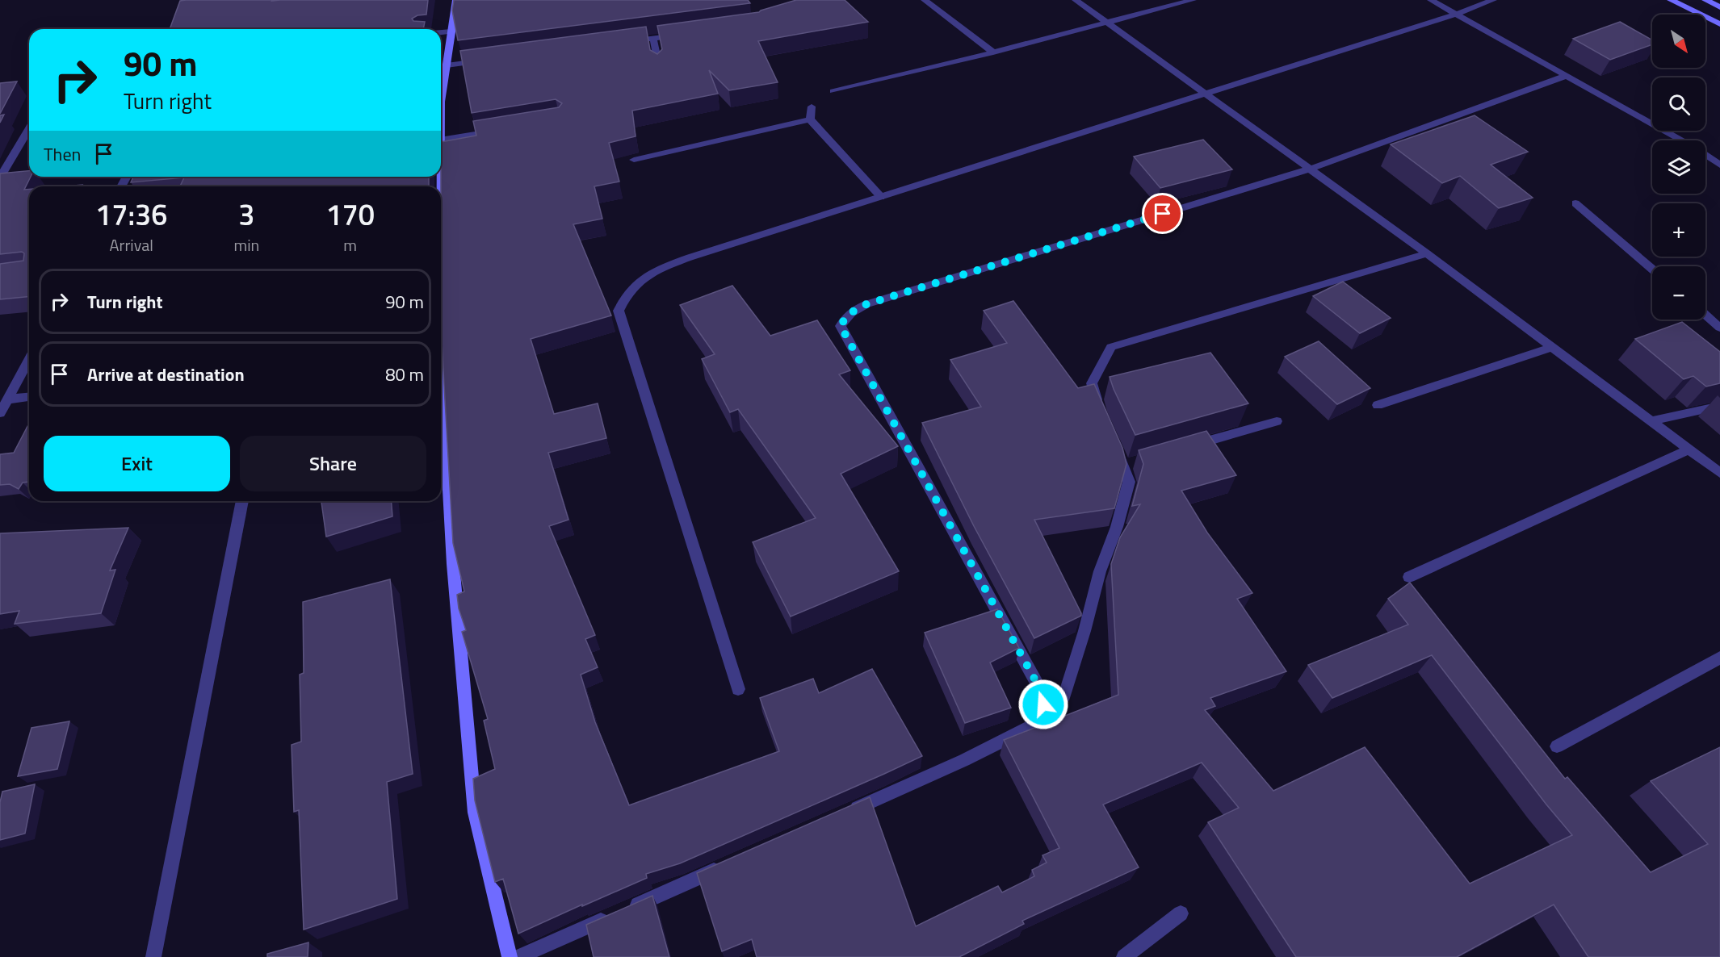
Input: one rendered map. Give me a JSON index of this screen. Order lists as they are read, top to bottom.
{
  "north": "bottom right",
  "page": {
    "map_buttons": ["+", "−"],
    "turn": ["90 m", "Turn right"],
    "then": "Then",
    "eta": [
      "17:36",
      "Arrival",
      "3",
      "min",
      "170",
      "m"
    ],
    "list": [
      {
        "name": "Turn right",
        "value": "90 m"
      },
      {
        "name": "Arrive at destination",
        "value": "80 m"
      }
    ],
    "buttons": ["Exit", "Share"]
  }
}
